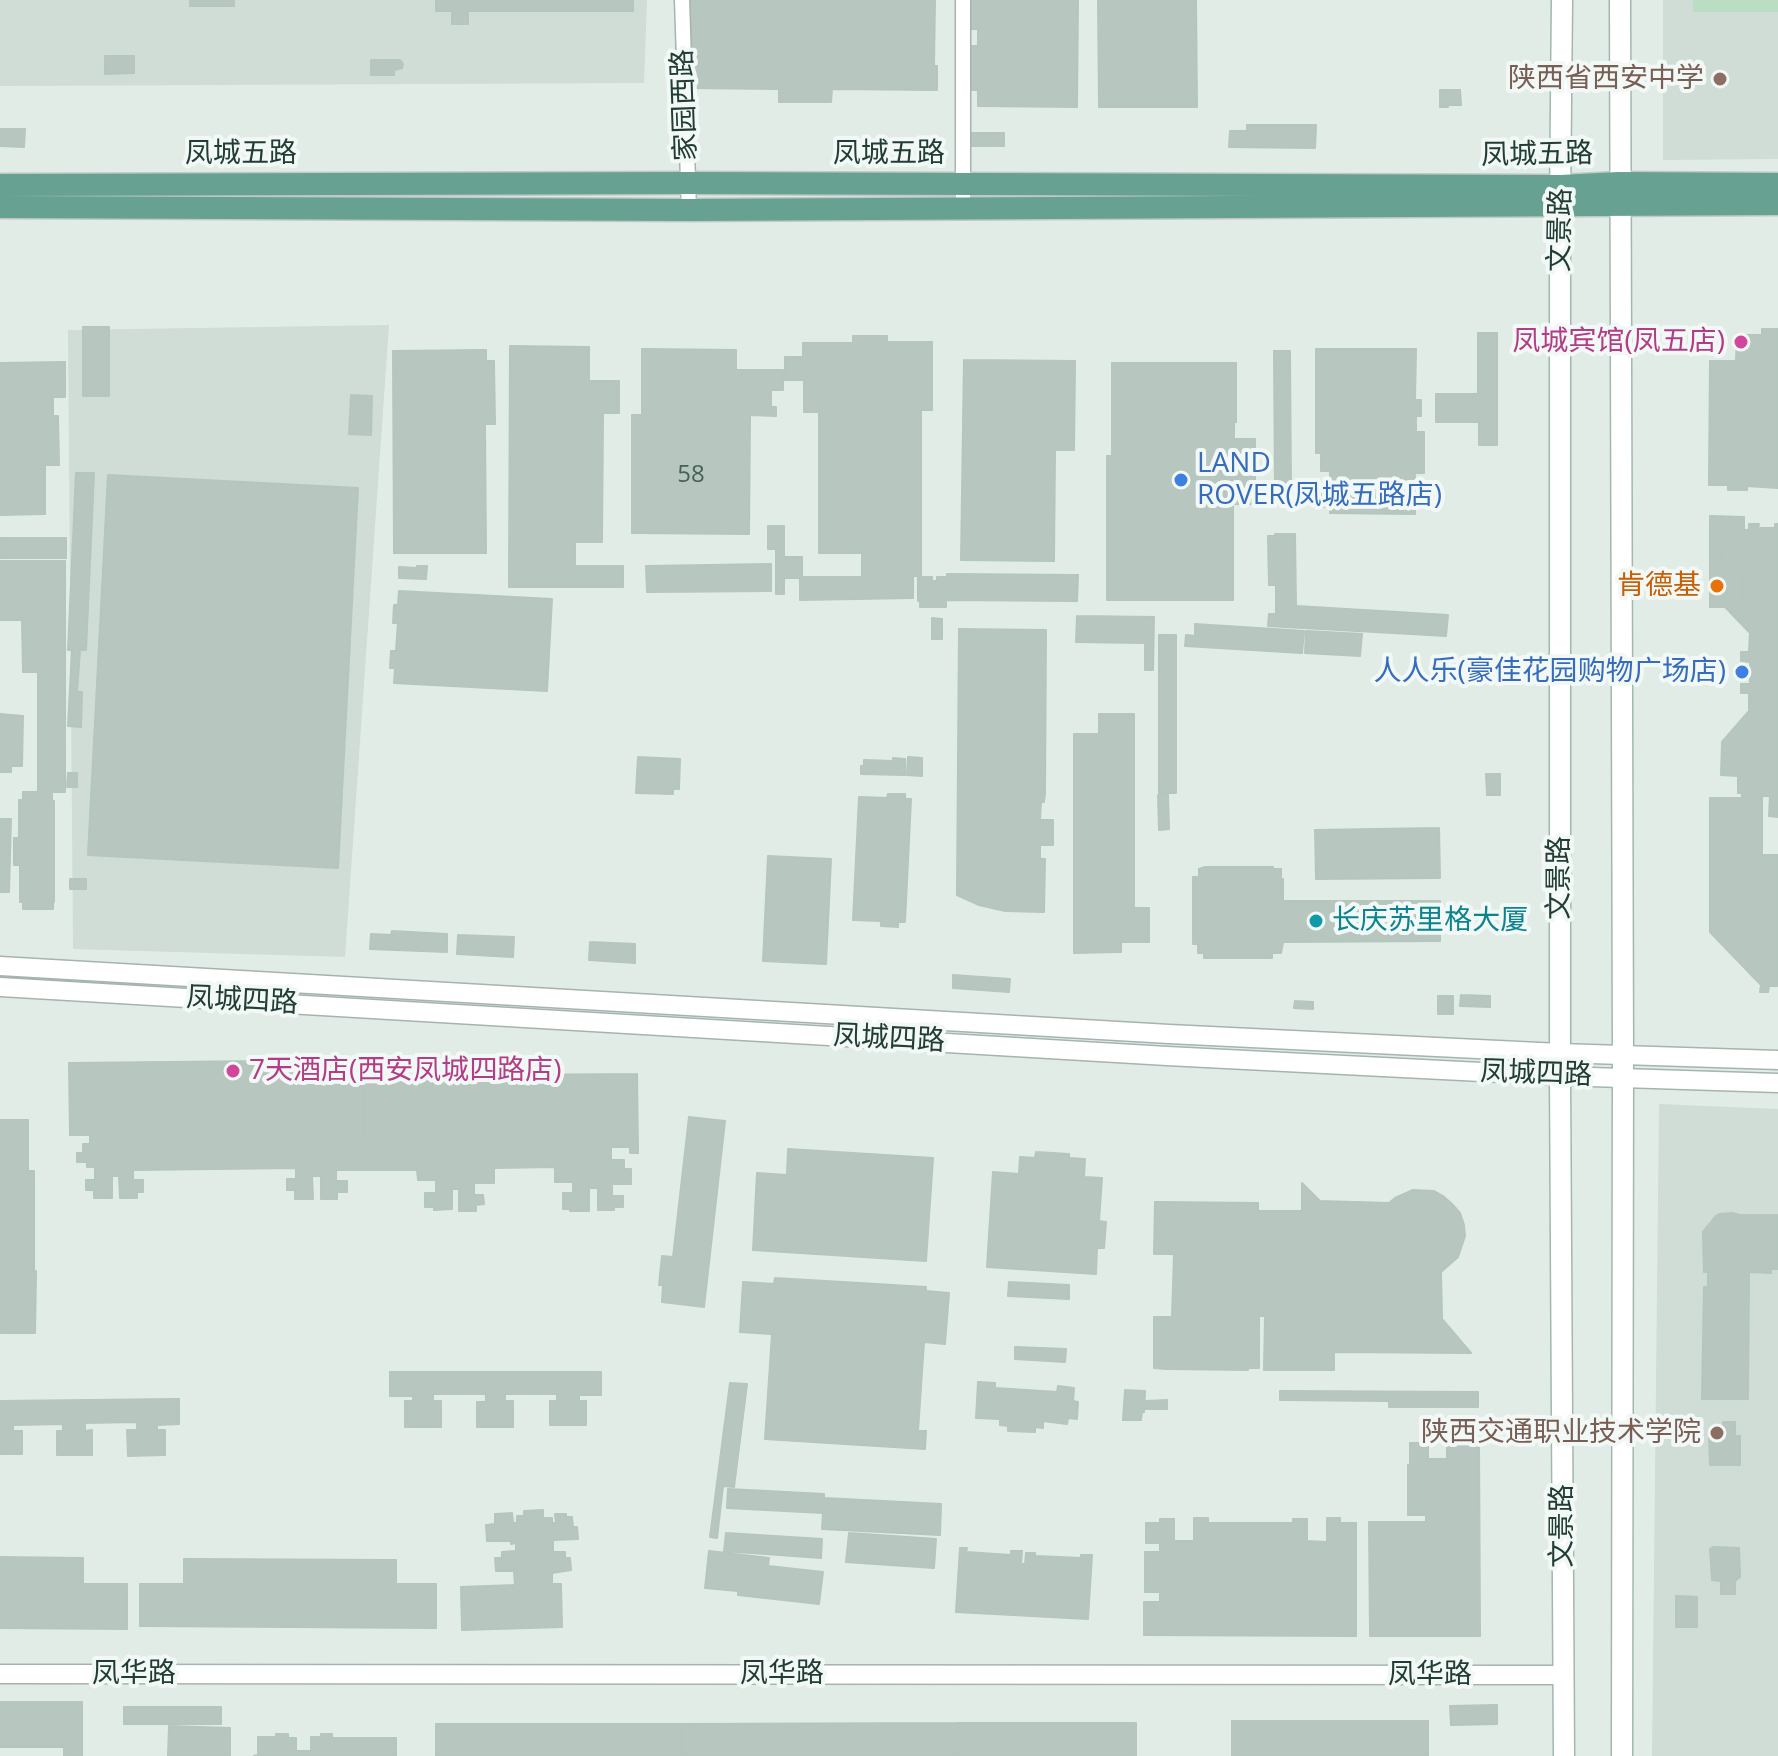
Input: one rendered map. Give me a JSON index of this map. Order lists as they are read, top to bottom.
{
  "streets": {
    "main road": ["凤城五路", "文景路"],
    "street": ["家园西路", "凤城四路", "凤华路"]
  },
  "crossings": [
    ["家园西路", "凤城五路"],
    ["凤城五路", "文景路"],
    ["文景路", "凤城四路"],
    ["文景路", "凤华路"]
  ],
  "places": [
    "陕西省西安中学",
    "凤城宾馆(凤五店)",
    "LAND ROVER(凤城五路店)",
    "肯德基",
    "人人乐(豪佳花园购物广场店)",
    "长庆苏里格大厦",
    "7天酒店(西安凤城四路店)",
    "陕西交通职业技术学院"
  ],
  "house_numbers": ["58"]
}
